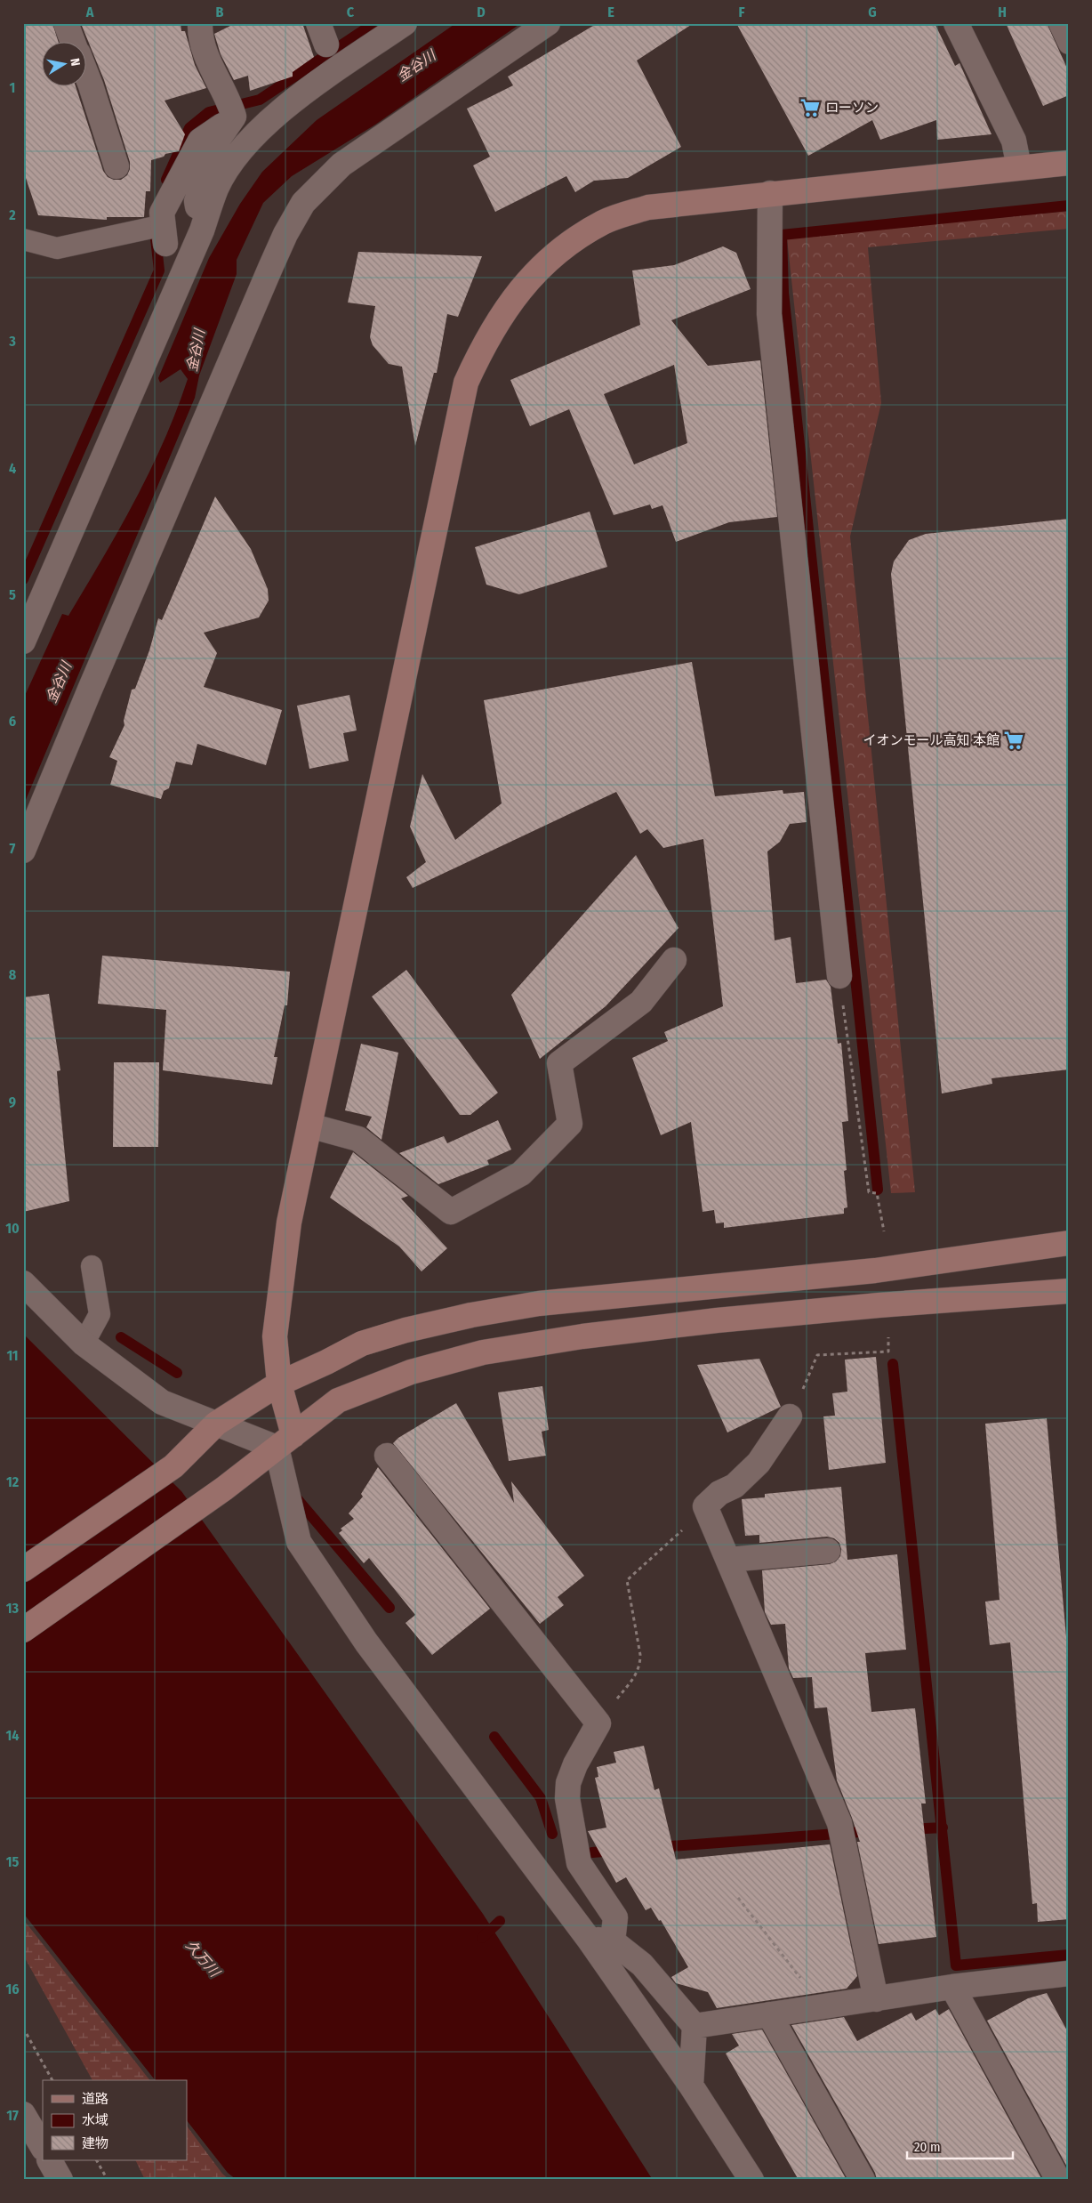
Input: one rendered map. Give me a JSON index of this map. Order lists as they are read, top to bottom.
{
  "water": ["金谷川", "久万川"],
  "places": {
    "supermarket": ["ローソン", "イオンモール高知 本館"]
  },
  "legend": ["道路", "水域", "建物"],
  "scale_bar": "20 m",
  "north": "right",
  "grid": {
    "columns": [
      "A",
      "B",
      "C",
      "D",
      "E",
      "F",
      "G",
      "H"
    ],
    "rows": [
      "1",
      "2",
      "3",
      "4",
      "5",
      "6",
      "7",
      "8",
      "9",
      "10",
      "11",
      "12",
      "13",
      "14",
      "15",
      "16",
      "17"
    ]
  }
}
